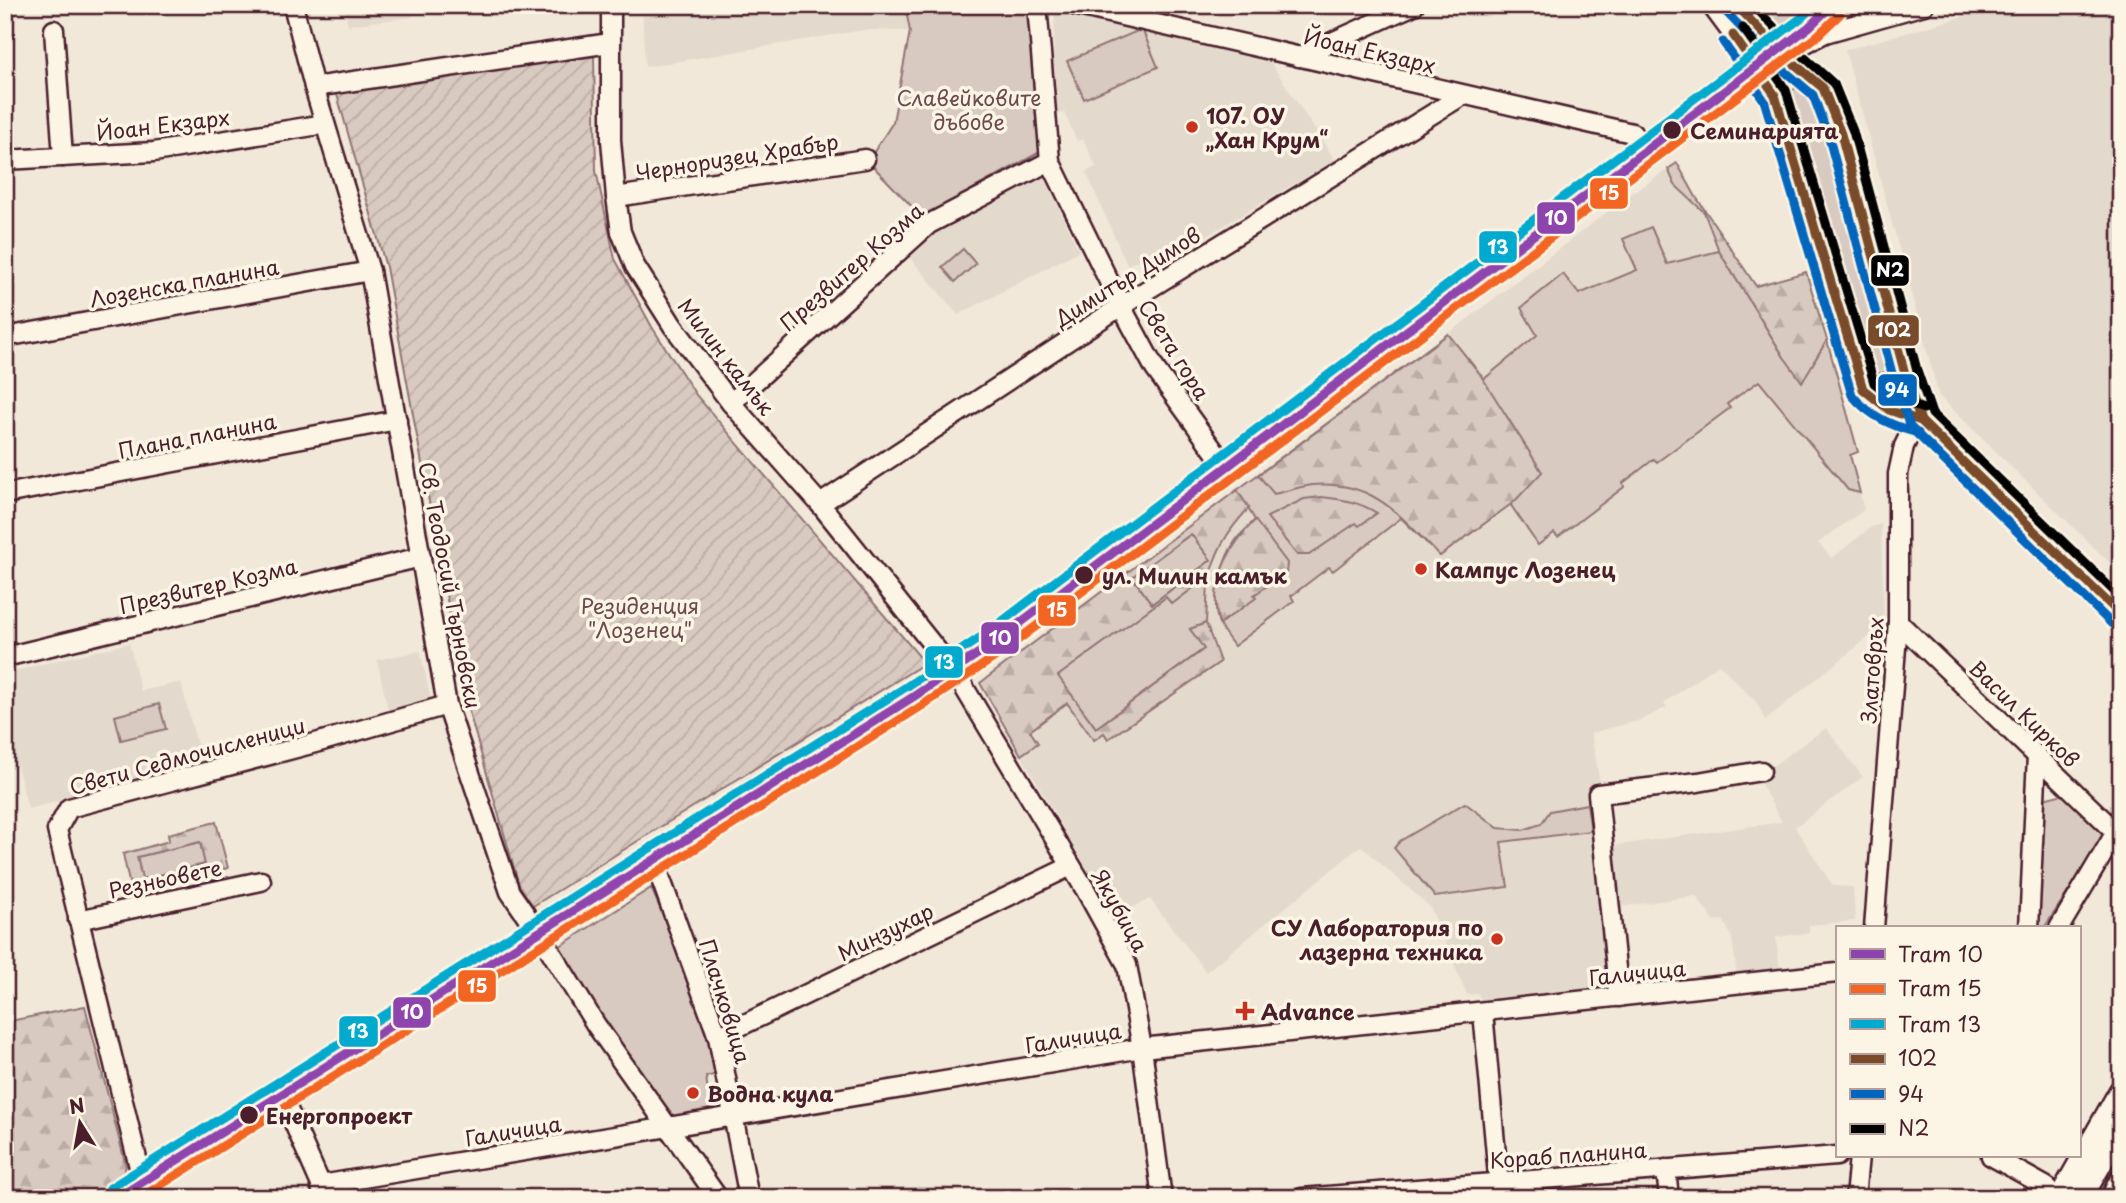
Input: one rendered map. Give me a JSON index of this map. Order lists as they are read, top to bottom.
{
  "streets": {
    "street": [
      "Йоан Екзарх",
      "Черноризец Храбър",
      "Презвитер Козма",
      "Димитър Димов",
      "Лозенска планина",
      "Света гора",
      "Милин камък",
      "Плана планина",
      "Св. Теодосий Търновски",
      "Златовръх",
      "Васил Кирков",
      "Свети Седмочисленици",
      "Резньовете",
      "Якубица",
      "Минзухар",
      "Галичица",
      "Плачковица",
      "Кораб планина"
    ]
  },
  "crossings": [
    ["Йоан Екзарх", "Димитър Димов"],
    ["Йоан Екзарх", "Св. Теодосий Търновски"],
    ["Черноризец Храбър", "Милин камък"],
    ["Презвитер Козма", "Света гора"],
    ["Презвитер Козма", "Милин камък"],
    ["Презвитер Козма", "Св. Теодосий Търновски"],
    ["Димитър Димов", "Света гора"],
    ["Димитър Димов", "Милин камък"],
    ["Лозенска планина", "Св. Теодосий Търновски"],
    ["Милин камък", "Якубица"],
    ["Плана планина", "Св. Теодосий Търновски"],
    ["Св. Теодосий Търновски", "Свети Седмочисленици"],
    ["Св. Теодосий Търновски", "Галичица"],
    ["Златовръх", "Васил Кирков"],
    ["Свети Седмочисленици", "Резньовете"],
    ["Якубица", "Минзухар"],
    ["Якубица", "Галичица"],
    ["Минзухар", "Плачковица"],
    ["Галичица", "Плачковица"]
  ],
  "parks": ["Славейковите дъбове", "Резиденция \"Лозенец\""],
  "places": {
    "other": [
      "107. ОУ „Хан Крум“",
      "Семинарията",
      "Кампус Лозенец",
      "ул. Милин камък",
      "СУ Лаборатория по лазерна техника",
      "Водна кула",
      "Енергопроект"
    ],
    "health": ["Advance"]
  },
  "lines": [
    "tram line 10",
    "tram line 13",
    "transit line 102",
    "transit line N2",
    "transit line 94",
    "tram line 15"
  ],
  "legend": [
    "Tram 10",
    "Tram 15",
    "Tram 13",
    "102",
    "94",
    "N2"
  ],
  "north": "top"
}
